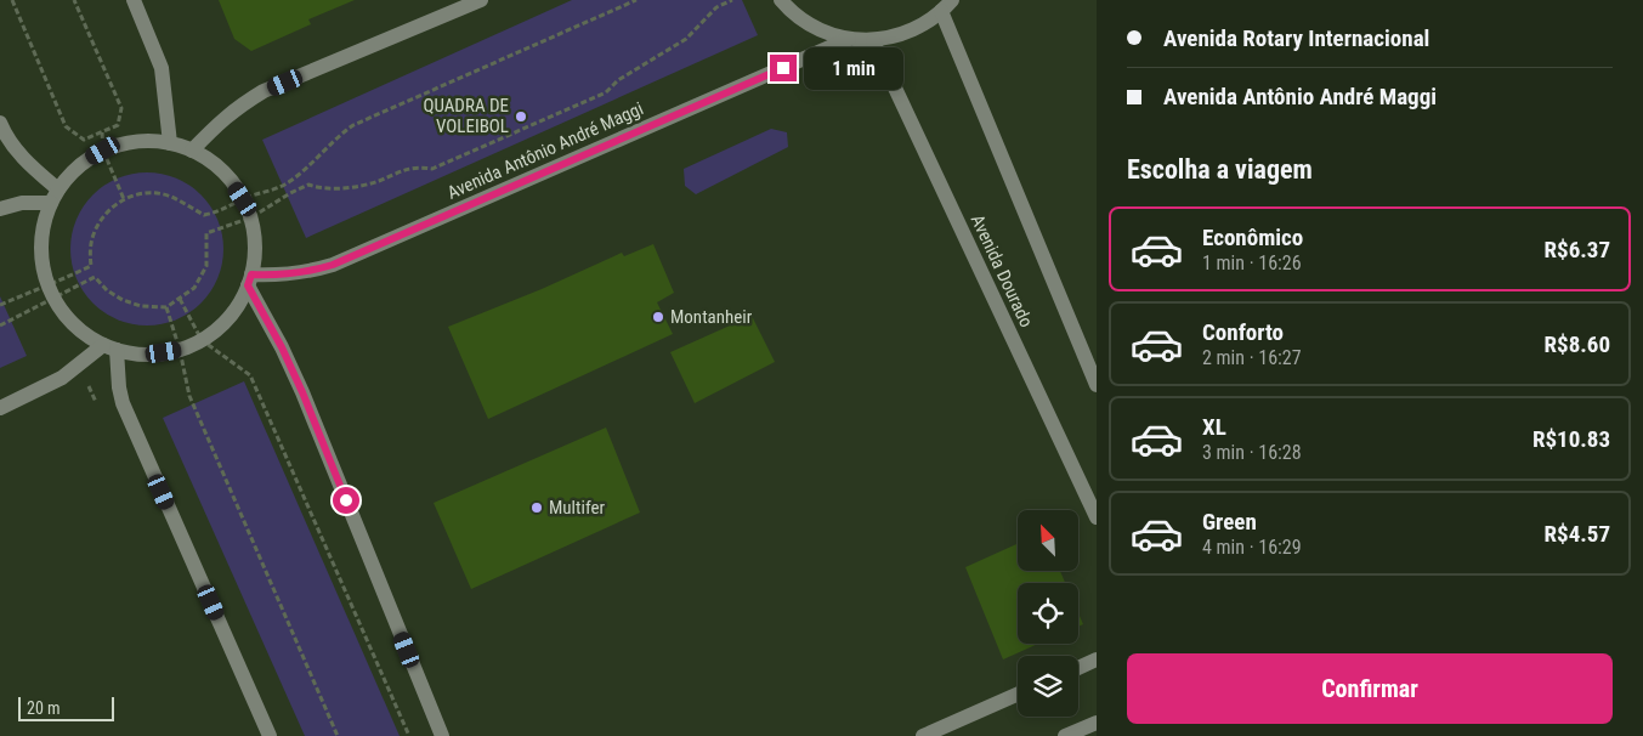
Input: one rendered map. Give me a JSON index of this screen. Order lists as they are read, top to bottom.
{
  "streets": {
    "street": ["Avenida Antônio André Maggi", "Avenida Dourado"]
  },
  "crossings": [
    ["Avenida Antônio André Maggi", "Avenida Dourado"]
  ],
  "places": ["QUADRA DE VOLEIBOL", "Montanheir", "Multifer"],
  "scale_bar": "20 m",
  "north": "top left",
  "page": {
    "banner": ["Avenida Rotary Internacional", "Avenida Antônio André Maggi"],
    "bubble": "1 min",
    "heading": "Escolha a viagem",
    "list": [
      {
        "name": "Econômico",
        "note": "1 min · 16:26",
        "value": "R$6.37"
      },
      {
        "name": "Conforto",
        "note": "2 min · 16:27",
        "value": "R$8.60"
      },
      {
        "name": "XL",
        "note": "3 min · 16:28",
        "value": "R$10.83"
      },
      {
        "name": "Green",
        "note": "4 min · 16:29",
        "value": "R$4.57"
      }
    ],
    "buttons": "Confirmar",
    "scale": "20 m"
  }
}
